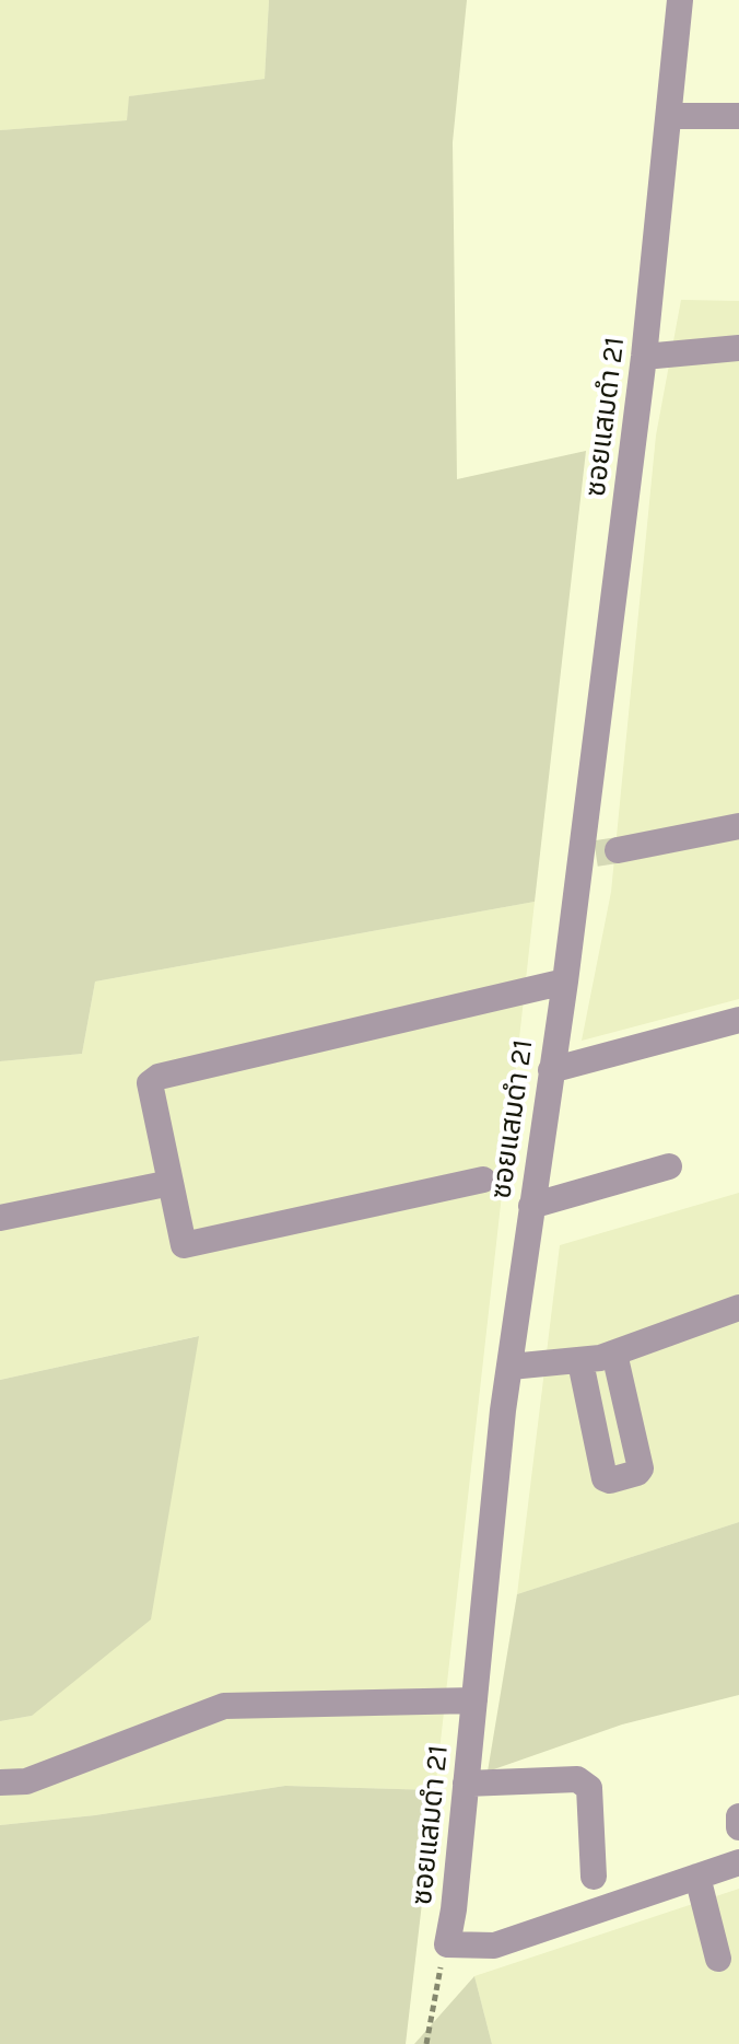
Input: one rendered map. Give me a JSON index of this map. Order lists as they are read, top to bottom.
{
  "streets": {
    "street": ["ซอยแสมดำ 21"]
  }
}
